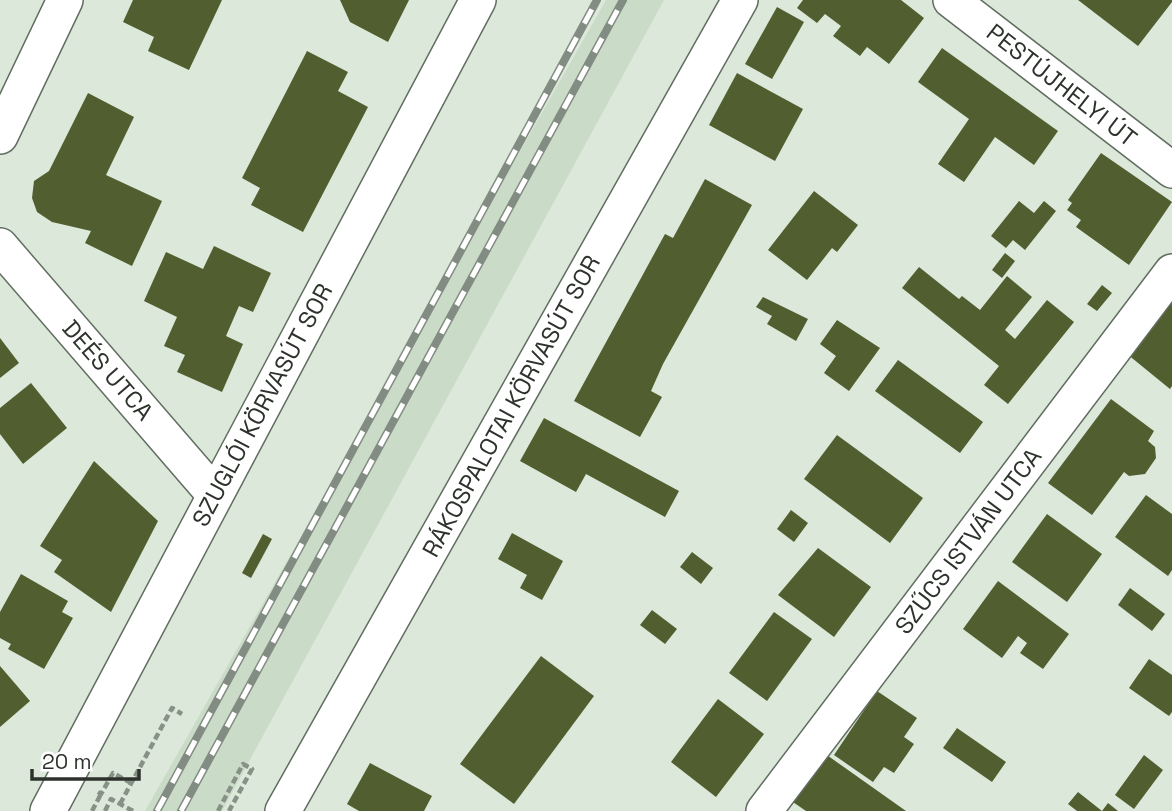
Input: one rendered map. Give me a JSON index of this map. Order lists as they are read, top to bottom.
{
  "streets": {
    "street": [
      "PESTÚJHELYI ÚT",
      "DEÉS UTCA",
      "SZUGLÓI KÖRVASÚT SOR",
      "RÁKOSPALOTAI KÖRVASÚT SOR",
      "SZŰCS ISTVÁN UTCA"
    ]
  },
  "crossings": [
    ["DEÉS UTCA", "SZUGLÓI KÖRVASÚT SOR"]
  ],
  "scale_bar": "20 m"
}
